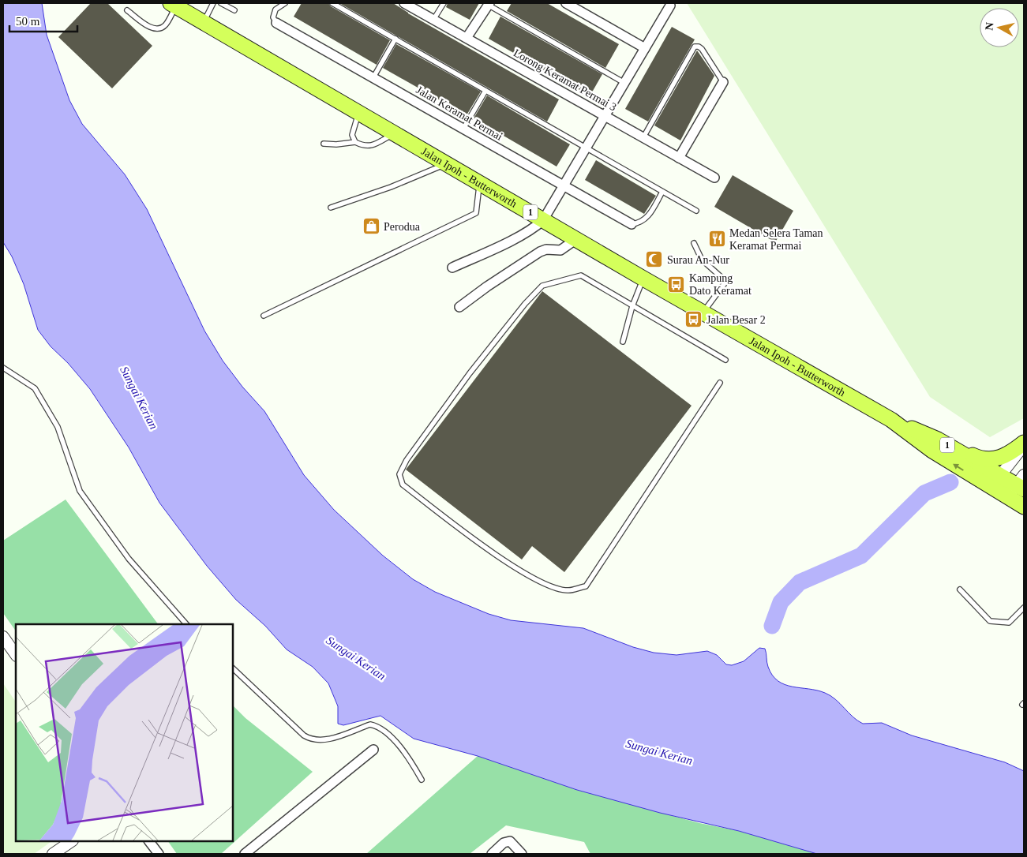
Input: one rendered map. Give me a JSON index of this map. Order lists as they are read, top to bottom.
{
  "streets": {
    "highway": ["Jalan Ipoh - Butterworth", "1"],
    "street": ["Lorong Keramat Permai 3", "Jalan Keramat Permai"]
  },
  "water": ["Sungai Kerian"],
  "places": {
    "shop": ["Perodua"],
    "restaurant": ["Medan Selera Taman Keramat Permai"],
    "mosque": ["Surau An-Nur"],
    "bus stop": ["Kampung Dato Keramat", "Jalan Besar 2"]
  },
  "scale_bar": "50 m",
  "north": "left"
}
